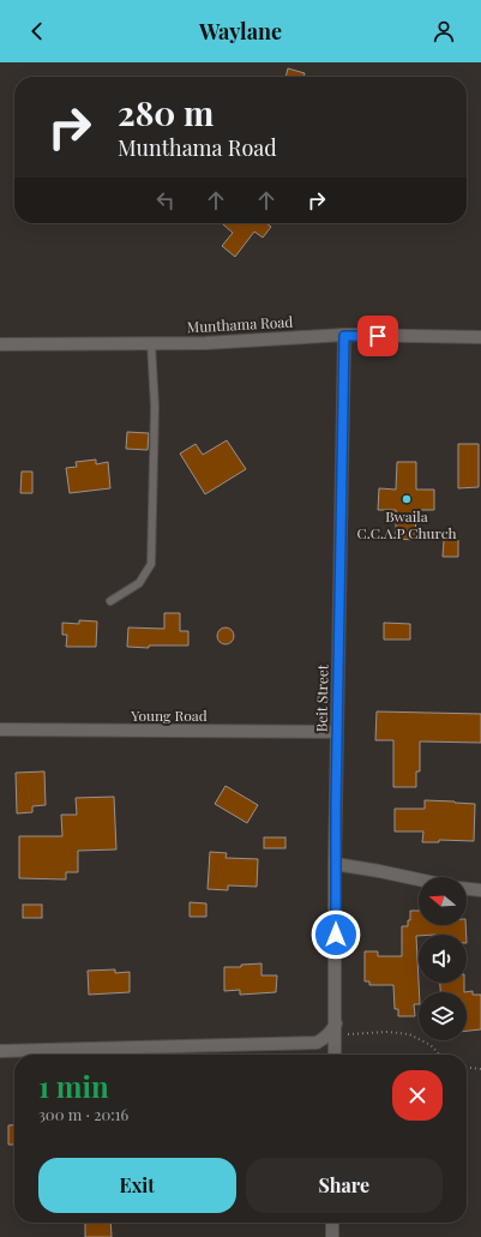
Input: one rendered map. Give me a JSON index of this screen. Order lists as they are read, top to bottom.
{
  "streets": {
    "street": ["Munthama Road", "Beit Street", "Young Road"]
  },
  "crossings": [
    ["Munthama Road", "Beit Street"],
    ["Beit Street", "Young Road"]
  ],
  "places": ["Bwaila C.C.A.P Church"],
  "north": "left",
  "page": {
    "header": "Waylane",
    "turn": ["280 m", "Munthama Road"],
    "heading": ["1 min", "300 m · 20:16"],
    "buttons": ["Exit", "Share"]
  }
}
